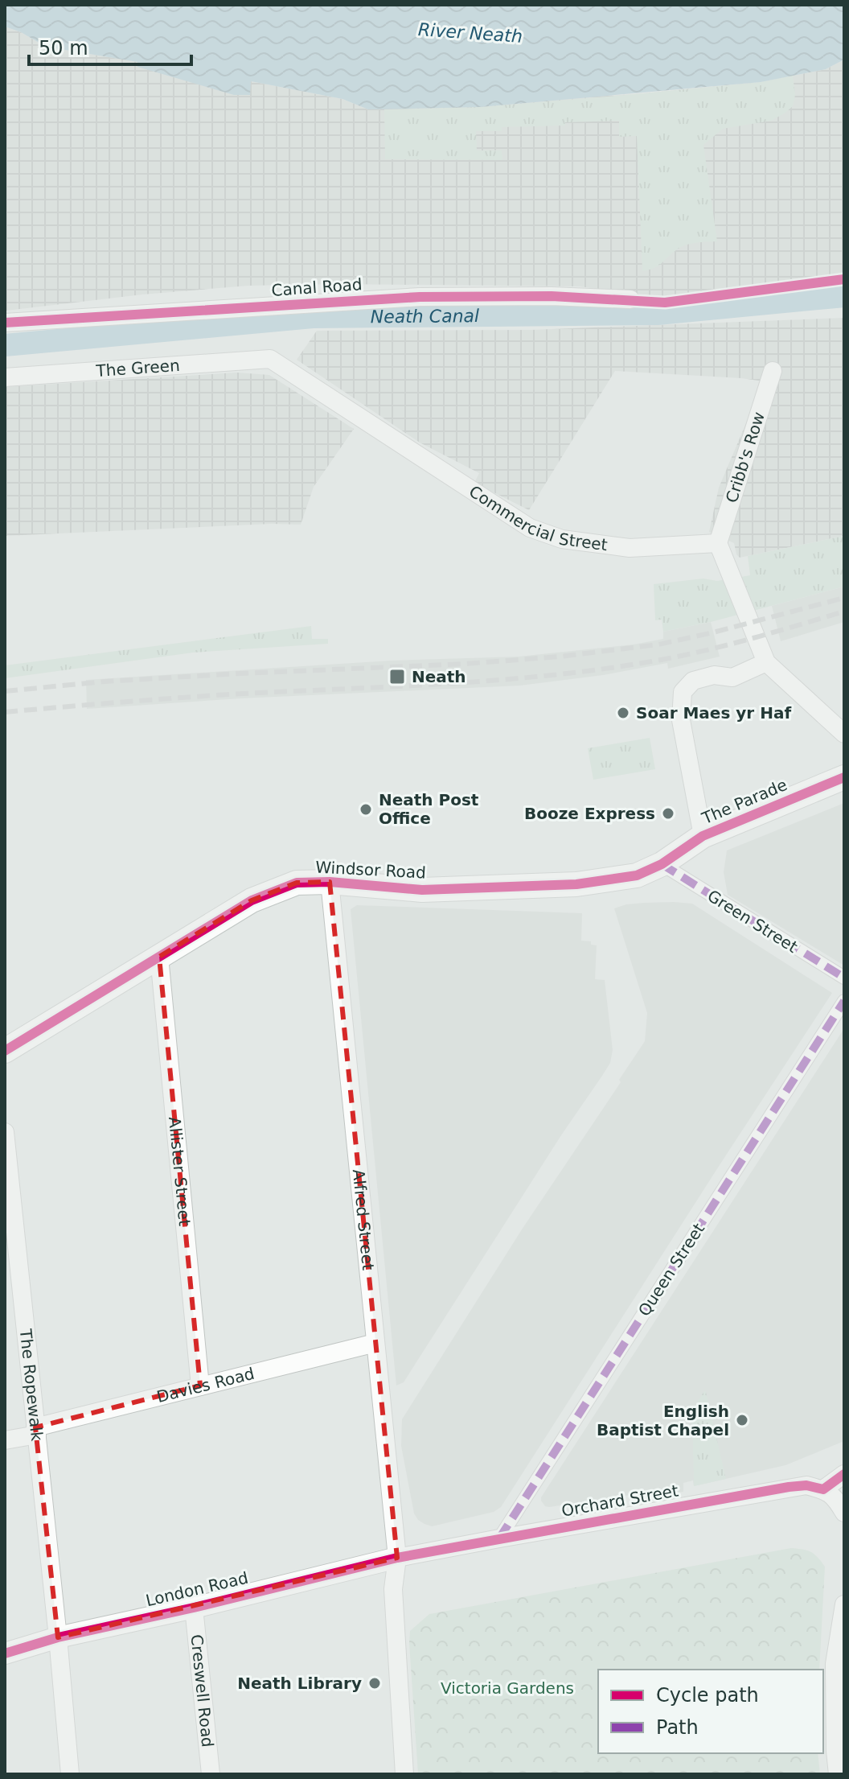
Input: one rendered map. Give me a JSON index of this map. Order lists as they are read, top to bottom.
{
  "streets": {
    "main road": ["The Parade", "Windsor Road"],
    "street": [
      "Canal Road",
      "The Green",
      "Cribb's Row",
      "Commercial Street",
      "Green Street",
      "Allister Street",
      "Alfred Street",
      "Queen Street",
      "The Ropewalk",
      "Davies Road",
      "Orchard Street",
      "London Road",
      "Creswell Road"
    ]
  },
  "crossings": [
    ["The Green", "Commercial Street"],
    ["Cribb's Row", "Commercial Street"],
    ["The Parade", "Windsor Road"],
    ["The Parade", "Green Street"],
    ["Windsor Road", "Green Street"],
    ["Windsor Road", "Allister Street"],
    ["Windsor Road", "Alfred Street"],
    ["Allister Street", "Davies Road"],
    ["Alfred Street", "Davies Road"],
    ["Alfred Street", "Orchard Street"],
    ["Alfred Street", "London Road"],
    ["Queen Street", "Orchard Street"],
    ["The Ropewalk", "Davies Road"],
    ["The Ropewalk", "London Road"],
    ["Orchard Street", "London Road"],
    ["London Road", "Creswell Road"]
  ],
  "water": ["River Neath", "Neath Canal"],
  "parks": ["Victoria Gardens"],
  "places": {
    "transit": ["Neath"],
    "other": [
      "Soar Maes yr Haf",
      "Neath Post Office",
      "Booze Express",
      "English Baptist Chapel",
      "Neath Library"
    ]
  },
  "legend": ["Cycle path", "Path"],
  "scale_bar": "50 m"
}
